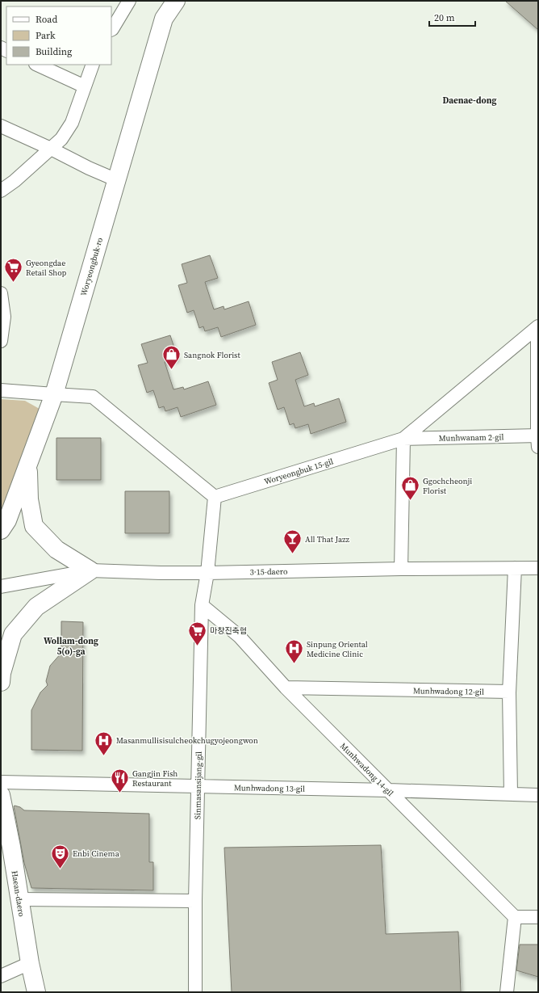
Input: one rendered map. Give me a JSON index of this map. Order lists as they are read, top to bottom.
{
  "streets": {
    "main road": ["Woryeongbuk-ro", "Haean-daero"],
    "street": [
      "Munhwanam 2-gil",
      "Woryeongbuk 15-gil",
      "3·15-daero",
      "Munhwadong 12-gil",
      "Munhwadong 14-gil",
      "Sinmasansijang-gil",
      "Munhwadong 13-gil"
    ]
  },
  "crossings": [
    ["Munhwanam 2-gil", "Woryeongbuk 15-gil"],
    ["Woryeongbuk 15-gil", "Sinmasansijang-gil"],
    ["3·15-daero", "Sinmasansijang-gil"],
    ["Munhwadong 12-gil", "Munhwadong 14-gil"],
    ["Munhwadong 14-gil", "Sinmasansijang-gil"],
    ["Munhwadong 14-gil", "Munhwadong 13-gil"],
    ["Sinmasansijang-gil", "Munhwadong 13-gil"]
  ],
  "districts": ["Daenae-dong", "Wollam-dong 5(o)-ga"],
  "places": {
    "supermarket": ["Gyeongdae Retail Shop", "마창진축협"],
    "shop": ["Sangnok Florist", "Ggochcheonji Florist"],
    "bar": ["All That Jazz"],
    "hospital": ["Sinpung Oriental Medicine Clinic", "Masanmullisisulcheokchugyojeongwon"],
    "restaurant": ["Gangjin Fish Restaurant"],
    "theatre": ["Enbi Cinema"]
  },
  "legend": ["Road", "Park", "Building"],
  "scale_bar": "20 m"
}
